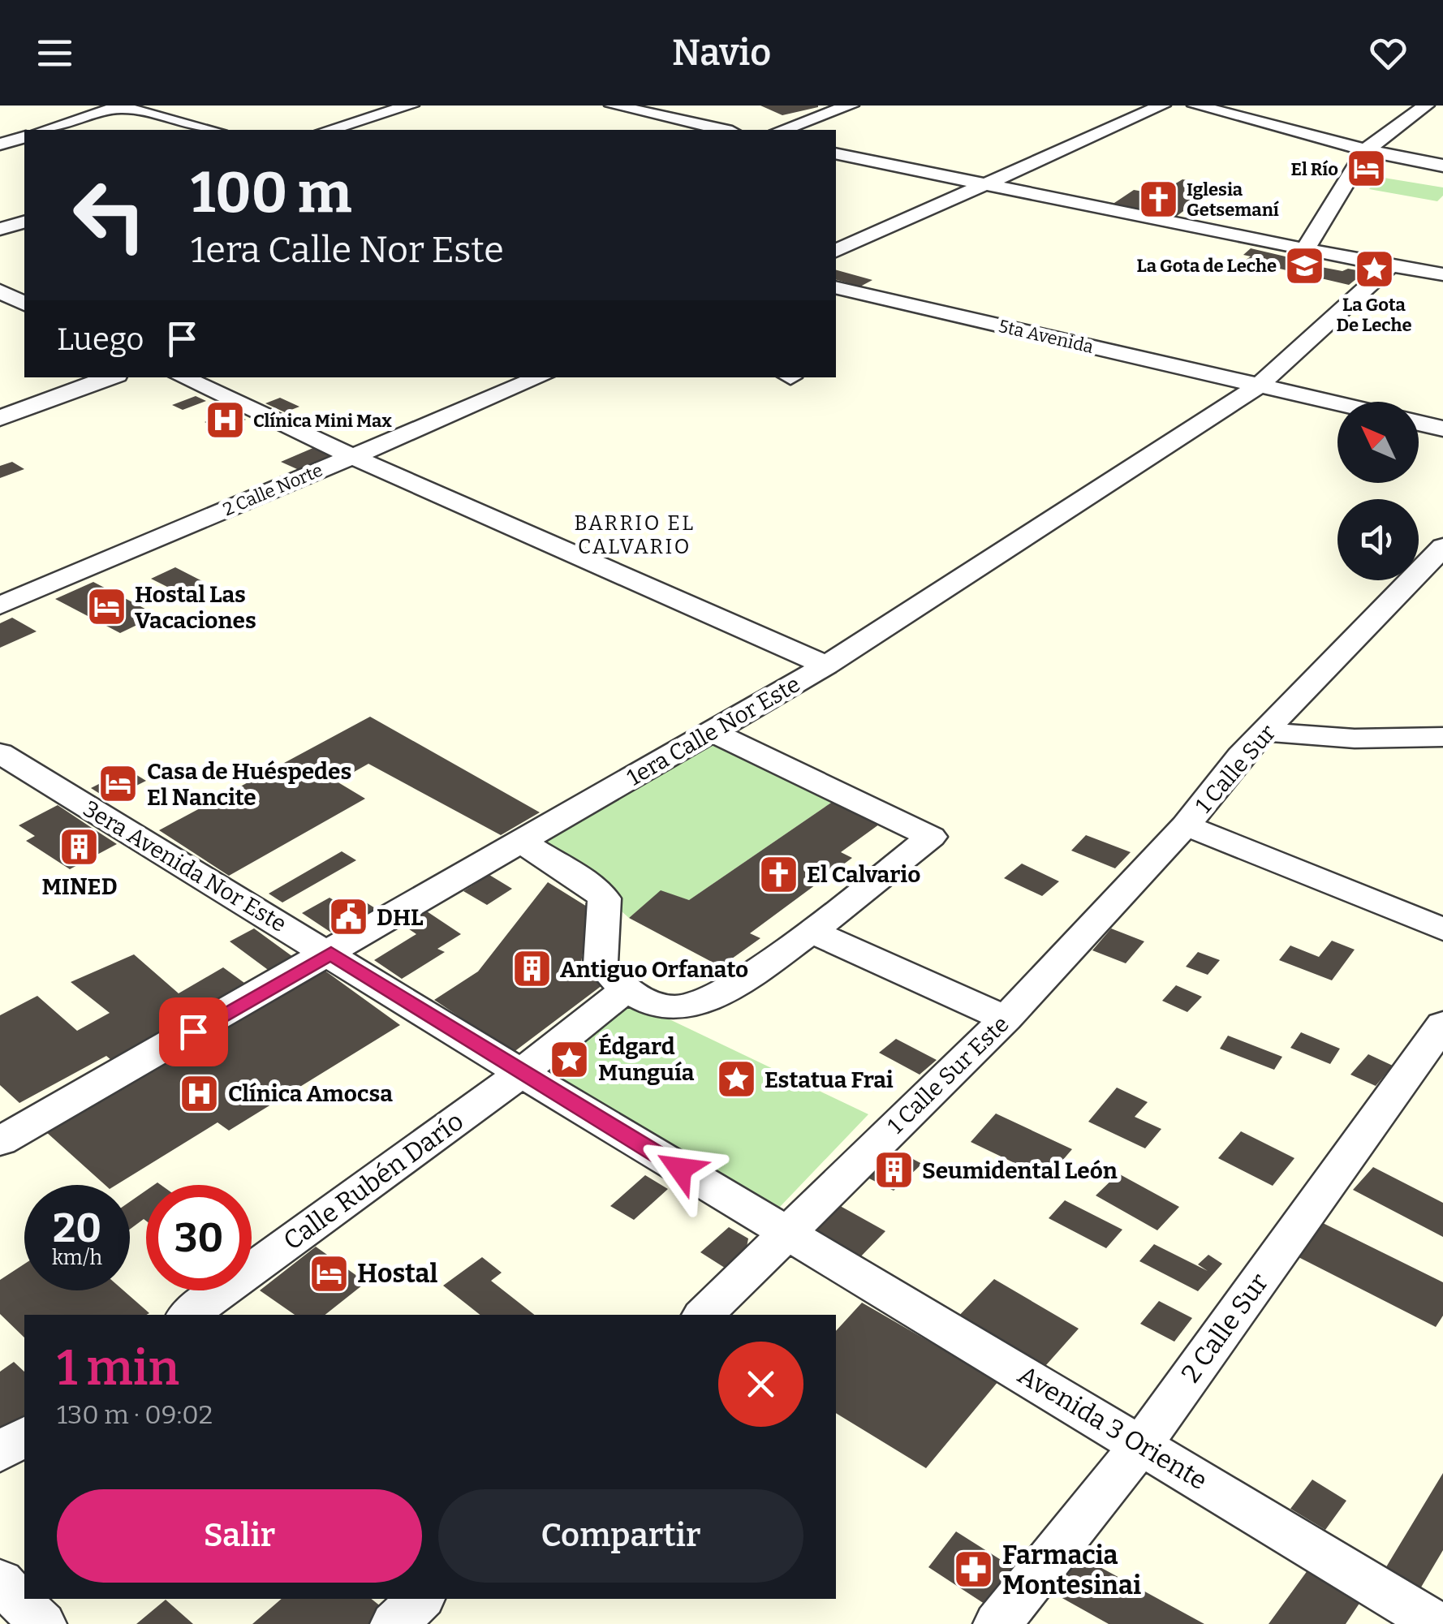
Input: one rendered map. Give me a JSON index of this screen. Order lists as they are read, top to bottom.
{
  "streets": {
    "street": [
      "5ta Avenida",
      "2 Calle Norte",
      "1era Calle Nor Este",
      "1 Calle Sur",
      "3era Avenida Nor Este",
      "1 Calle Sur Este",
      "Calle Rubén Darío",
      "2 Calle Sur",
      "Avenida 3 Oriente"
    ]
  },
  "crossings": [
    ["5ta Avenida", "1era Calle Nor Este"],
    ["1era Calle Nor Este", "3era Avenida Nor Este"],
    ["1 Calle Sur", "1 Calle Sur Este"],
    ["3era Avenida Nor Este", "1 Calle Sur Este"],
    ["3era Avenida Nor Este", "Calle Rubén Darío"],
    ["3era Avenida Nor Este", "Avenida 3 Oriente"],
    ["1 Calle Sur Este", "Avenida 3 Oriente"],
    ["2 Calle Sur", "Avenida 3 Oriente"]
  ],
  "districts": ["BARRIO EL CALVARIO"],
  "places": {
    "hotel": [
      "El Río",
      "Hostal Las Vacaciones",
      "Casa de Huéspedes El Nancite",
      "Hostal"
    ],
    "church": ["Iglesia Getsemaní", "El Calvario"],
    "school or university": ["La Gota de Leche"],
    "place": ["La Gota De Leche", "Édgard Munguía", "Estatua Frai"],
    "hospital": ["Clínica Mini Max", "Clínica Amocsa"],
    "building": ["MINED", "Antiguo Orfanato", "Seumidental León"],
    "public building": ["DHL"],
    "pharmacy": ["Farmacia Montesinai"]
  },
  "north": "top left",
  "page": {
    "header": "Navio",
    "turn": ["100 m", "1era Calle Nor Este"],
    "then": "Luego",
    "speed": "20 km/h",
    "limit": "30",
    "heading": ["1 min", "130 m · 09:02"],
    "buttons": ["Salir", "Compartir"]
  }
}
